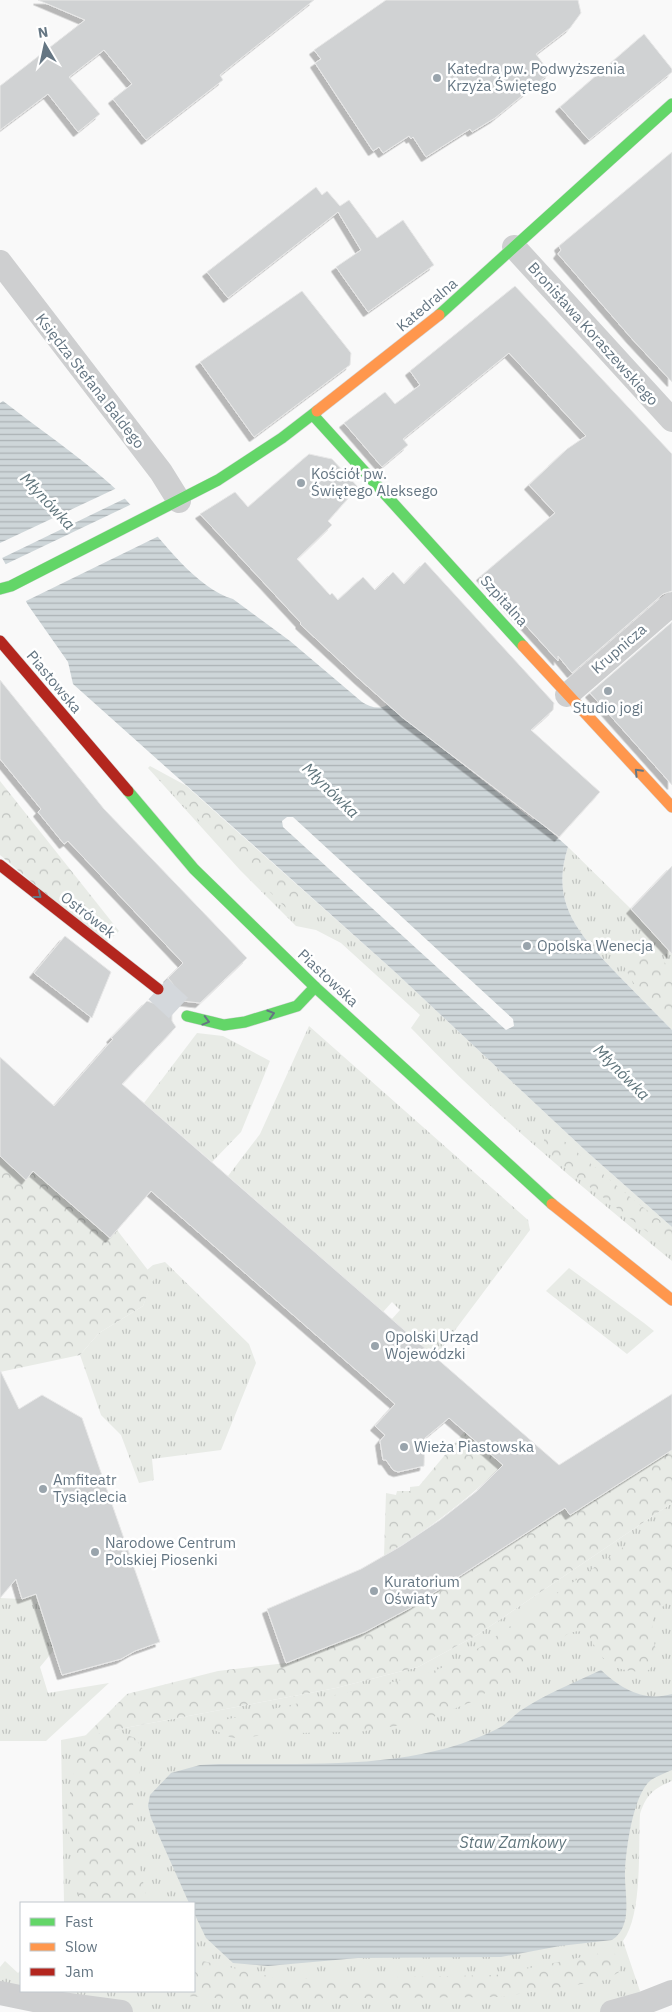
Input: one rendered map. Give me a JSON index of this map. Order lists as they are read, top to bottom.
{
  "streets": {
    "street": [
      "Katedralna",
      "Bronisława Koraszewskiego",
      "Księdza Stefana Baldego",
      "Szpitalna",
      "Krupnicza",
      "Piastowska",
      "Ostrówek"
    ]
  },
  "crossings": [
    ["Katedralna", "Bronisława Koraszewskiego"],
    ["Katedralna", "Księdza Stefana Baldego"],
    ["Katedralna", "Szpitalna"],
    ["Szpitalna", "Krupnicza"]
  ],
  "one_way": ["Ostrówek"],
  "water": ["Młynówka", "Staw Zamkowy"],
  "places": [
    "Katedra pw. Podwyższenia Krzyża Świętego",
    "Kościół pw. Świętego Aleksego",
    "Studio jogi",
    "Opolska Wenecja",
    "Opolski Urząd Wojewódzki",
    "Wieża Piastowska",
    "Amfiteatr Tysiąclecia",
    "Narodowe Centrum Polskiej Piosenki",
    "Kuratorium Oświaty"
  ],
  "legend": ["Fast", "Slow", "Jam"],
  "north": "top"
}
